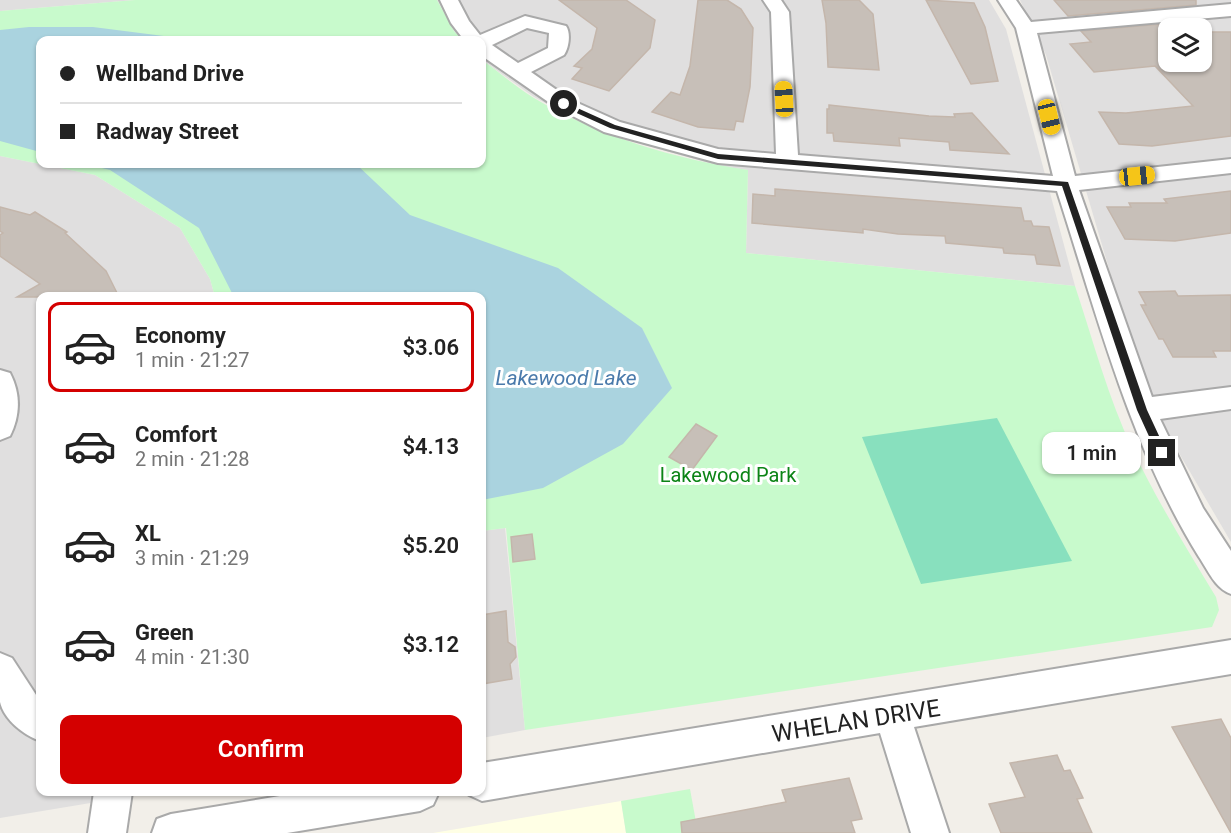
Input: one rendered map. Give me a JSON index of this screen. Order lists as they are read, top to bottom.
{
  "streets": {
    "street": ["WHELAN DRIVE"]
  },
  "water": ["Lakewood Lake"],
  "parks": ["Lakewood Park"],
  "page": {
    "banner": ["Wellband Drive", "Radway Street"],
    "list": [
      {
        "name": "Economy",
        "note": "1 min · 21:27",
        "value": "$3.06"
      },
      {
        "name": "Comfort",
        "note": "2 min · 21:28",
        "value": "$4.13"
      },
      {
        "name": "XL",
        "note": "3 min · 21:29",
        "value": "$5.20"
      },
      {
        "name": "Green",
        "note": "4 min · 21:30",
        "value": "$3.12"
      }
    ],
    "bubble": "1 min",
    "buttons": "Confirm"
  }
}
